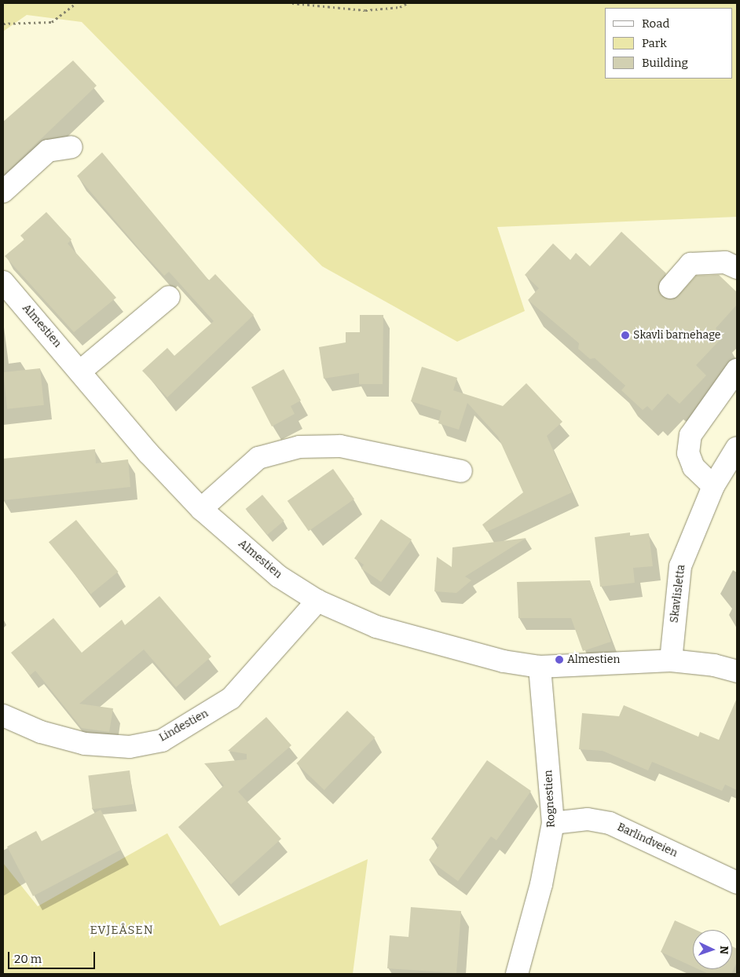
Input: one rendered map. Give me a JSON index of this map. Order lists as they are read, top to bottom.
{
  "streets": {
    "street": [
      "Almestien",
      "Skavlisletta",
      "Lindestien",
      "Rognestien",
      "Barlindveien"
    ]
  },
  "crossings": [
    ["Almestien", "Skavlisletta"],
    ["Almestien", "Lindestien"],
    ["Almestien", "Rognestien"],
    ["Rognestien", "Barlindveien"]
  ],
  "districts": ["EVJEÅSEN"],
  "places": ["Skavli barnehage", "Almestien"],
  "legend": ["Road", "Park", "Building"],
  "scale_bar": "20 m",
  "north": "right"
}
